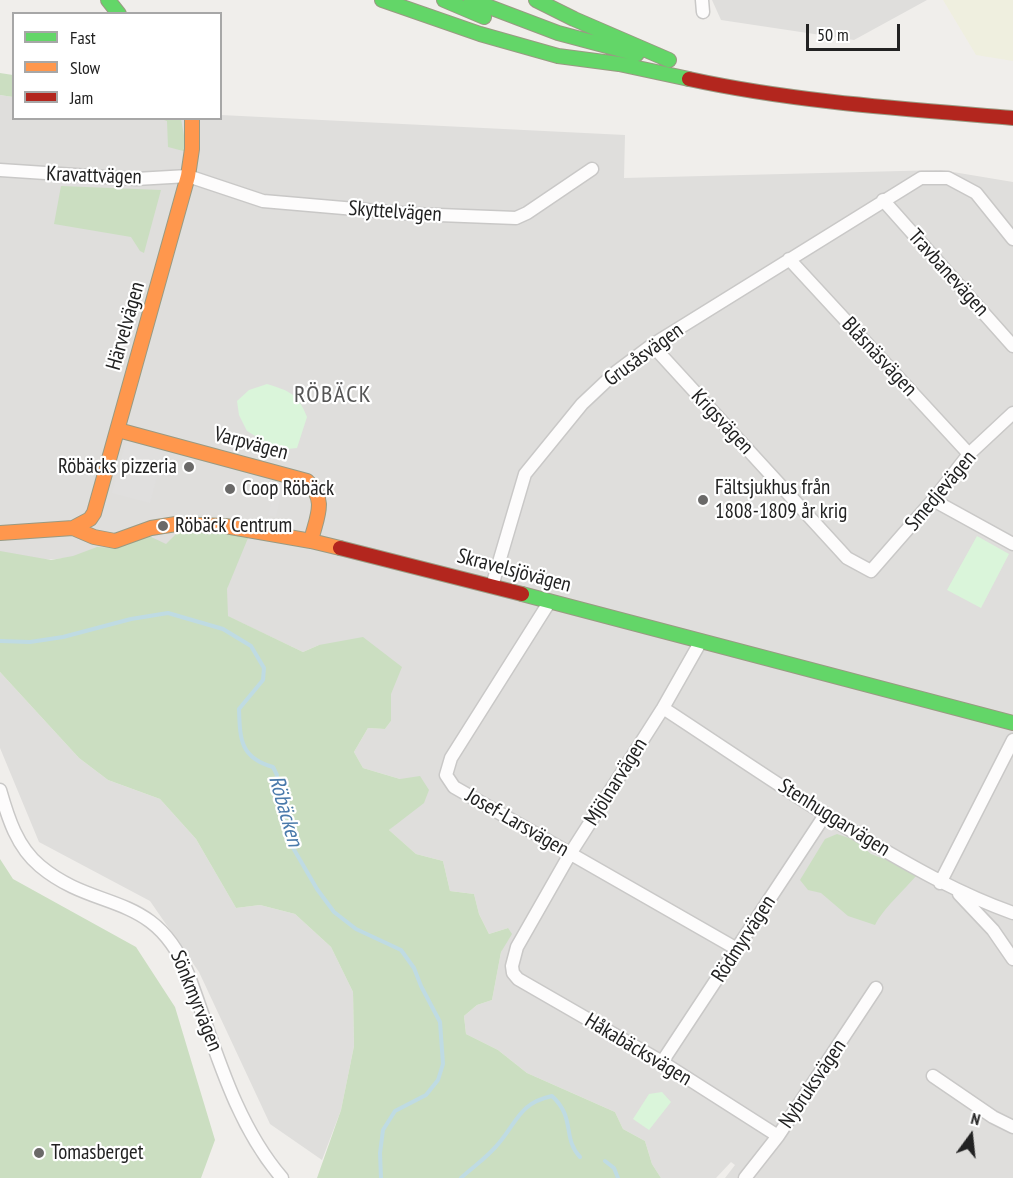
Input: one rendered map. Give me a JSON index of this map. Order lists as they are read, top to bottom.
{
  "streets": {
    "main road": ["Härvelvägen", "Varpvägen", "Skravelsjövägen"],
    "street": [
      "Kravattvägen",
      "Skyttelvägen",
      "Travbanevägen",
      "Grusåsvägen",
      "Blåsnäsvägen",
      "Krigsvägen",
      "Smedjevägen",
      "Mjölnarvägen",
      "Stenhuggarvägen",
      "Josef-Larsvägen",
      "Rödmyrvägen",
      "Sönkmyrvägen",
      "Håkabäcksvägen",
      "Nybruksvägen"
    ]
  },
  "crossings": [
    ["Kravattvägen", "Skyttelvägen"],
    ["Kravattvägen", "Härvelvägen"],
    ["Skyttelvägen", "Härvelvägen"],
    ["Travbanevägen", "Grusåsvägen"],
    ["Härvelvägen", "Varpvägen"],
    ["Härvelvägen", "Skravelsjövägen"],
    ["Grusåsvägen", "Blåsnäsvägen"],
    ["Grusåsvägen", "Krigsvägen"],
    ["Grusåsvägen", "Skravelsjövägen"],
    ["Blåsnäsvägen", "Smedjevägen"],
    ["Krigsvägen", "Smedjevägen"],
    ["Varpvägen", "Skravelsjövägen"],
    ["Skravelsjövägen", "Mjölnarvägen"],
    ["Skravelsjövägen", "Josef-Larsvägen"],
    ["Mjölnarvägen", "Stenhuggarvägen"],
    ["Mjölnarvägen", "Josef-Larsvägen"],
    ["Mjölnarvägen", "Håkabäcksvägen"],
    ["Stenhuggarvägen", "Rödmyrvägen"],
    ["Josef-Larsvägen", "Rödmyrvägen"],
    ["Rödmyrvägen", "Håkabäcksvägen"],
    ["Håkabäcksvägen", "Nybruksvägen"]
  ],
  "districts": ["RÖBÄCK"],
  "water": ["Röbäcken"],
  "places": [
    "Röbäcks pizzeria",
    "Coop Röbäck",
    "Fältsjukhus från 1808-1809 år krig",
    "Röbäck Centrum",
    "Tomasberget"
  ],
  "legend": ["Fast", "Slow", "Jam"],
  "scale_bar": "50 m",
  "north": "top"
}
